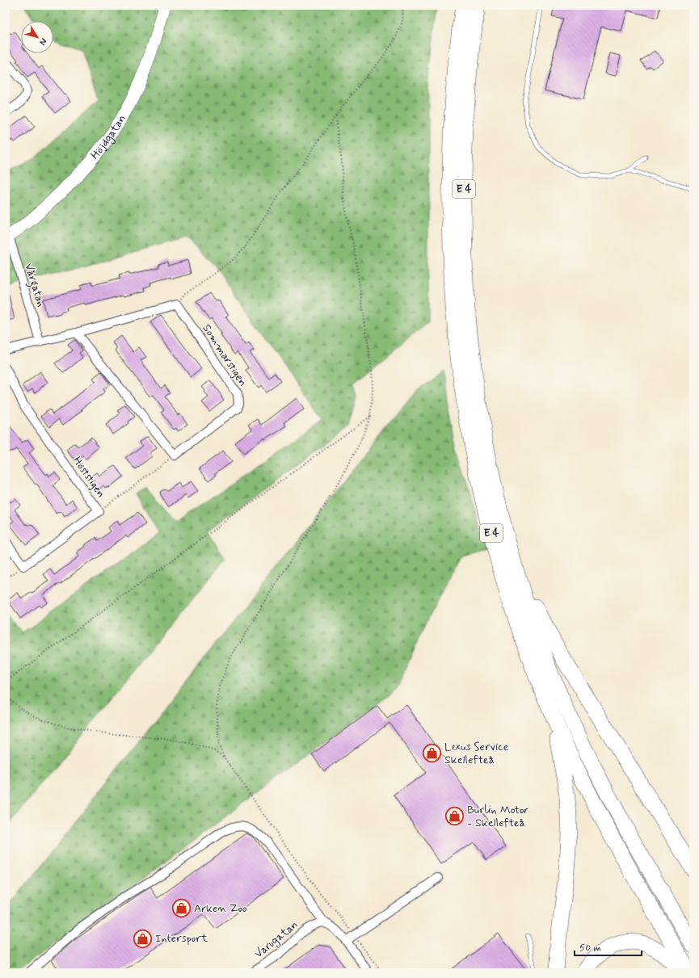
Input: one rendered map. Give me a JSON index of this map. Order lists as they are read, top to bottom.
{
  "streets": {
    "highway": ["E 4"],
    "street": [
      "Höjdgatan",
      "Vårgatan",
      "Sommarstigen",
      "Höststigen",
      "Varugatan"
    ]
  },
  "crossings": [
    ["Höjdgatan", "Vårgatan"]
  ],
  "places": {
    "shop": [
      "Lexus Service Skellefteå",
      "Burlin Motor - Skellefteå",
      "Arken Zoo",
      "Intersport"
    ]
  },
  "scale_bar": "50 m",
  "north": "bottom right"
}
